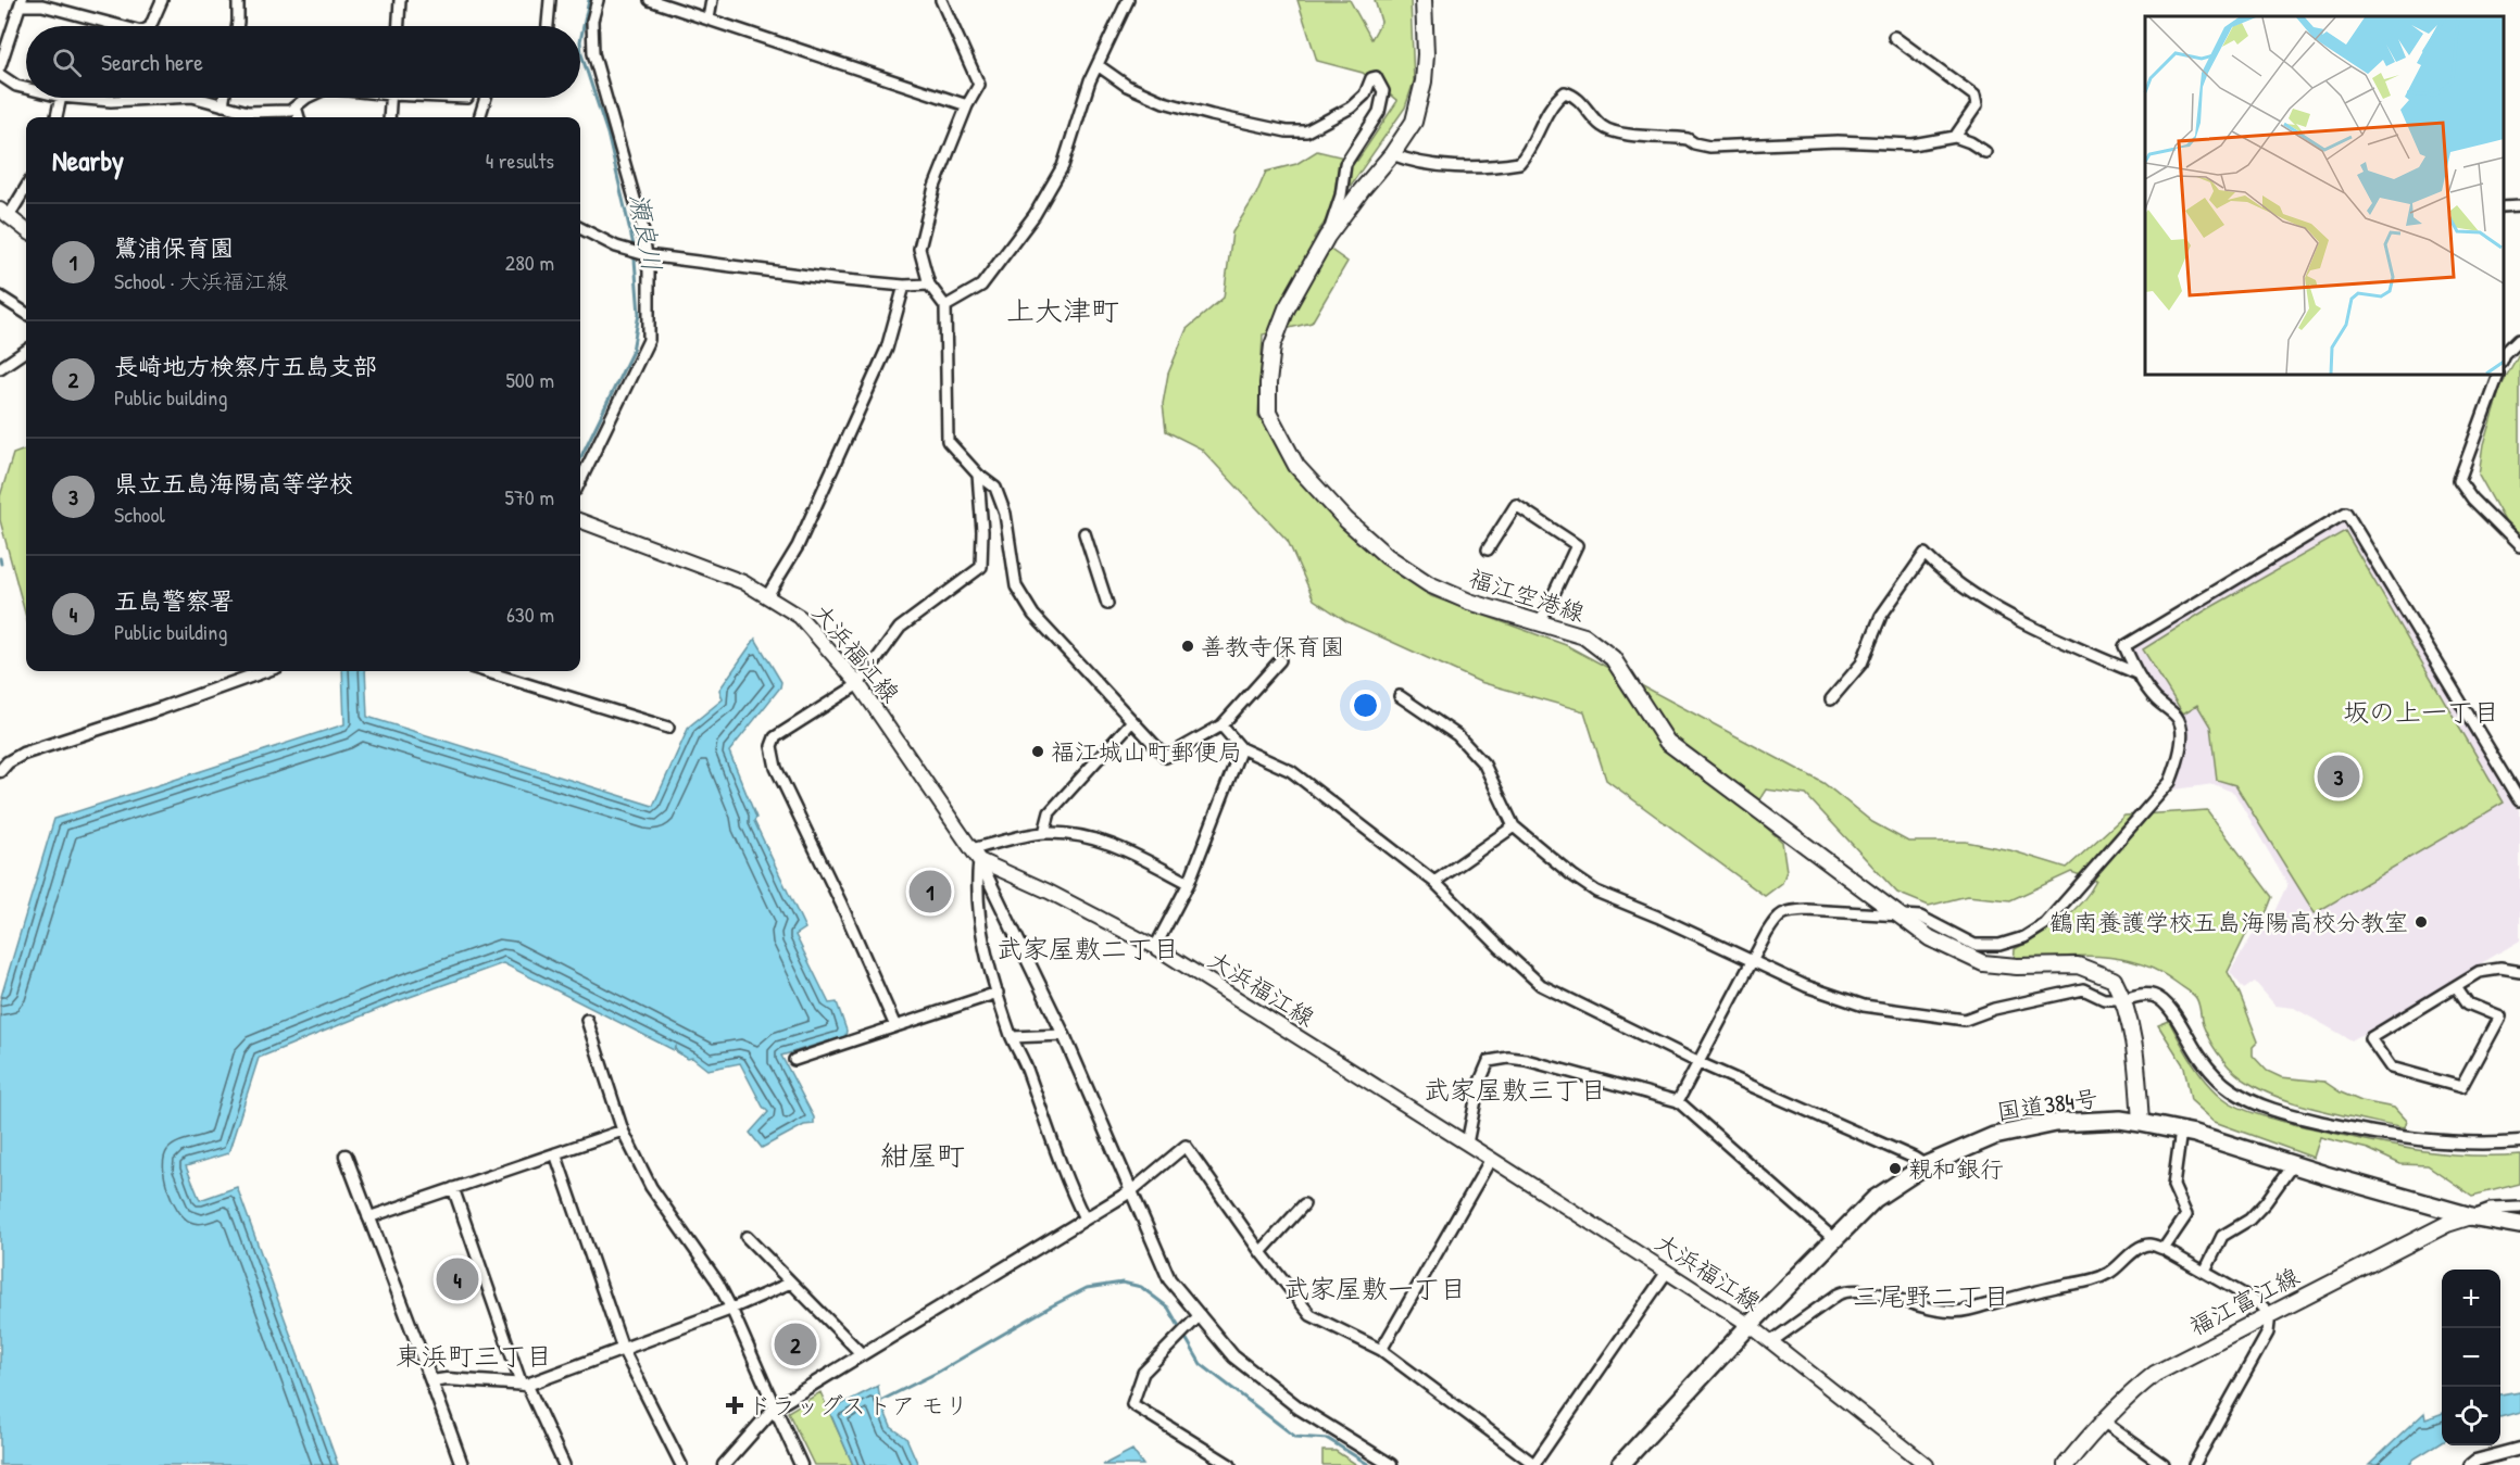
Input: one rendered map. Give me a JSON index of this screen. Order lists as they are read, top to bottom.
{
  "streets": {
    "highway": ["国道384号"],
    "main road": ["福江空港線", "大浜福江線", "福江富江線"]
  },
  "crossings": [
    ["大浜福江線", "国道384号"],
    ["国道384号", "福江富江線"]
  ],
  "districts": [
    "上大津町",
    "坂の上一丁目",
    "武家屋敷二丁目",
    "武家屋敷三丁目",
    "紺屋町",
    "武家屋敷一丁目",
    "三尾野二丁目",
    "東浜町三丁目"
  ],
  "water": ["瀬良川"],
  "places": {
    "other": [
      "善教寺保育園",
      "福江城山町郵便局",
      "鶴南養護学校五島海陽高校分教室",
      "親和銀行"
    ],
    "health": ["ドラッグストア モリ"]
  },
  "page": {
    "search": "Search here",
    "heading": ["Nearby", "4 results"],
    "list": [
      {
        "mark": "1",
        "name": "鷺浦保育園",
        "note": "School · 大浜福江線",
        "value": "280 m"
      },
      {
        "mark": "2",
        "name": "長崎地方検察庁五島支部",
        "note": "Public building",
        "value": "500 m"
      },
      {
        "mark": "3",
        "name": "県立五島海陽高等学校",
        "note": "School",
        "value": "570 m"
      },
      {
        "mark": "4",
        "name": "五島警察署",
        "note": "Public building",
        "value": "630 m"
      }
    ],
    "pins": [
      "3",
      "1",
      "4",
      "2"
    ],
    "map_buttons": ["+", "−"]
  }
}
